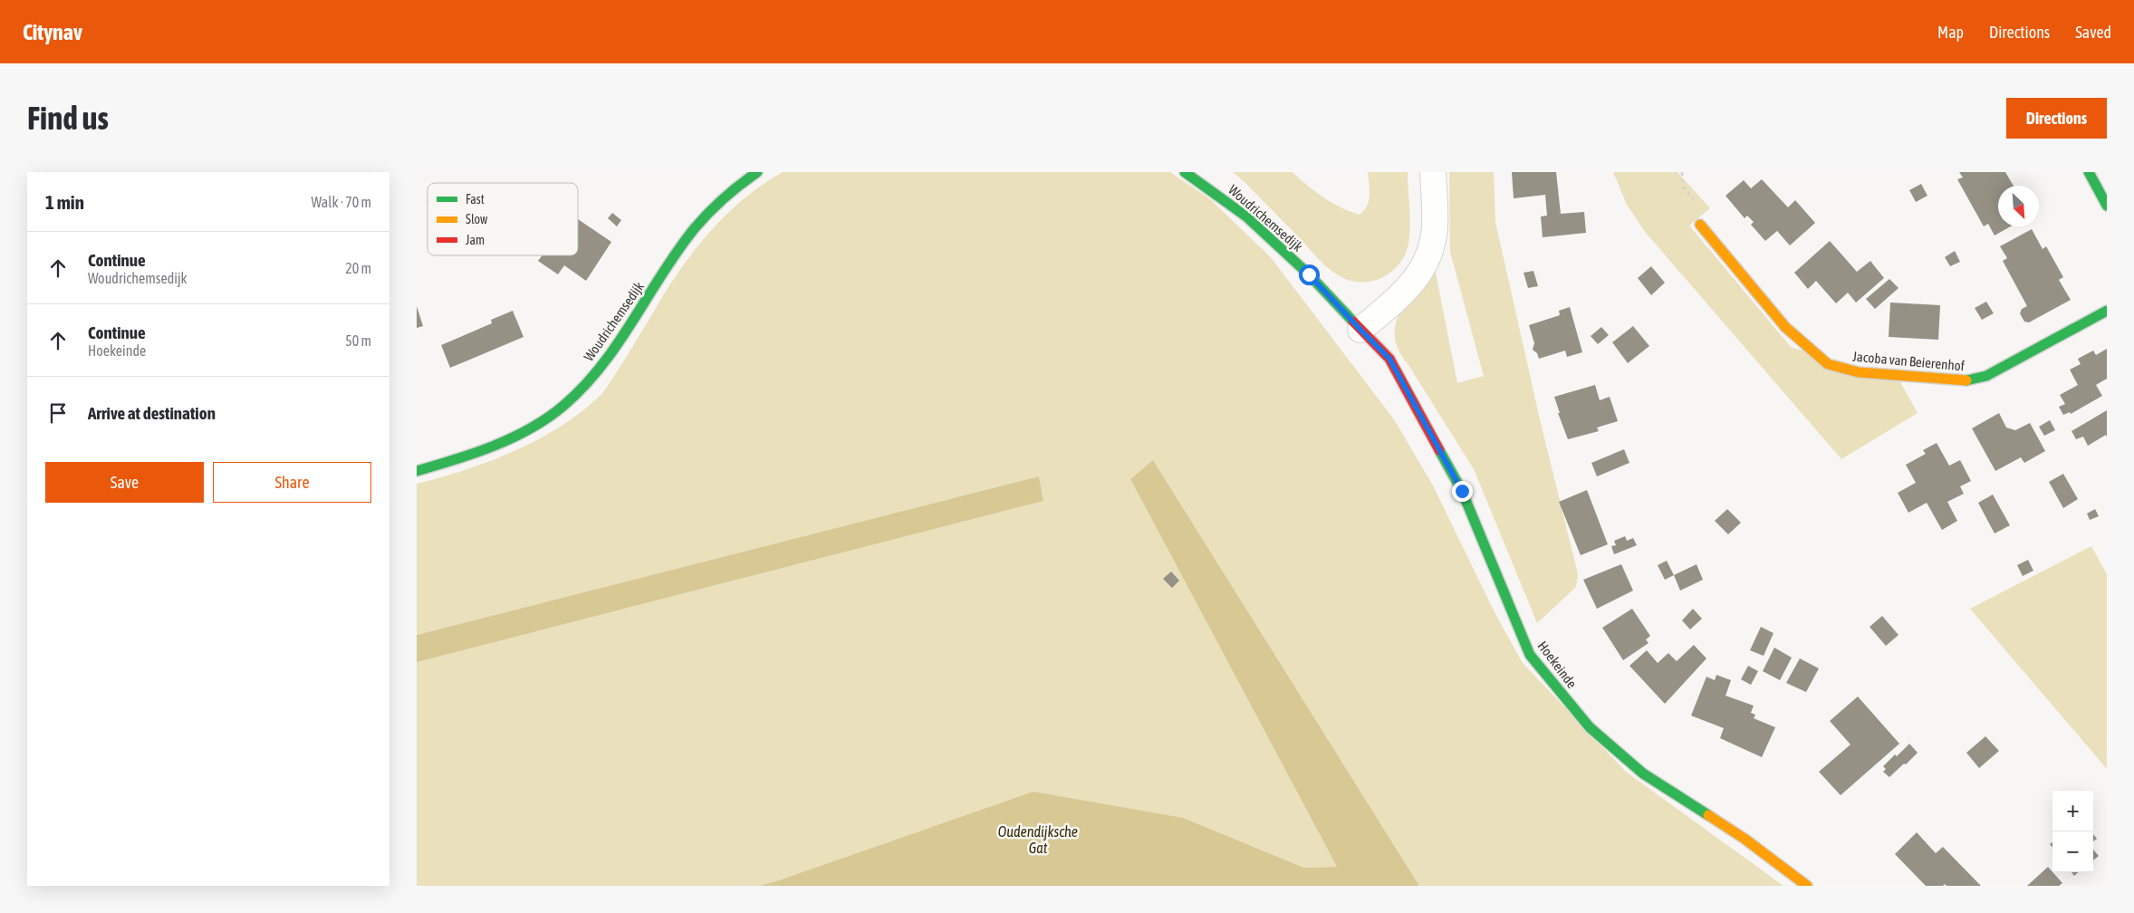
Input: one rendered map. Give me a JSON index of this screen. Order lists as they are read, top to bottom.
{
  "streets": {
    "street": ["Woudrichemsedijk", "Jacoba van Beierenhof", "Hoekeinde"]
  },
  "crossings": [
    ["Woudrichemsedijk", "Hoekeinde"]
  ],
  "water": ["Oudendijksche Gat"],
  "legend": ["Fast", "Slow", "Jam"],
  "north": "bottom right",
  "page": {
    "header": "Citynav",
    "nav": ["Map", "Directions", "Saved"],
    "buttons": [
      "Directions",
      ["Save", "Share"]
    ],
    "title": "Find us",
    "heading": ["1 min", "Walk · 70 m"],
    "list": [
      ["Continue", "Woudrichemsedijk", "20 m"],
      ["Continue", "Hoekeinde", "50 m"],
      "Arrive at destination"
    ],
    "map_buttons": ["+", "−"]
  }
}
